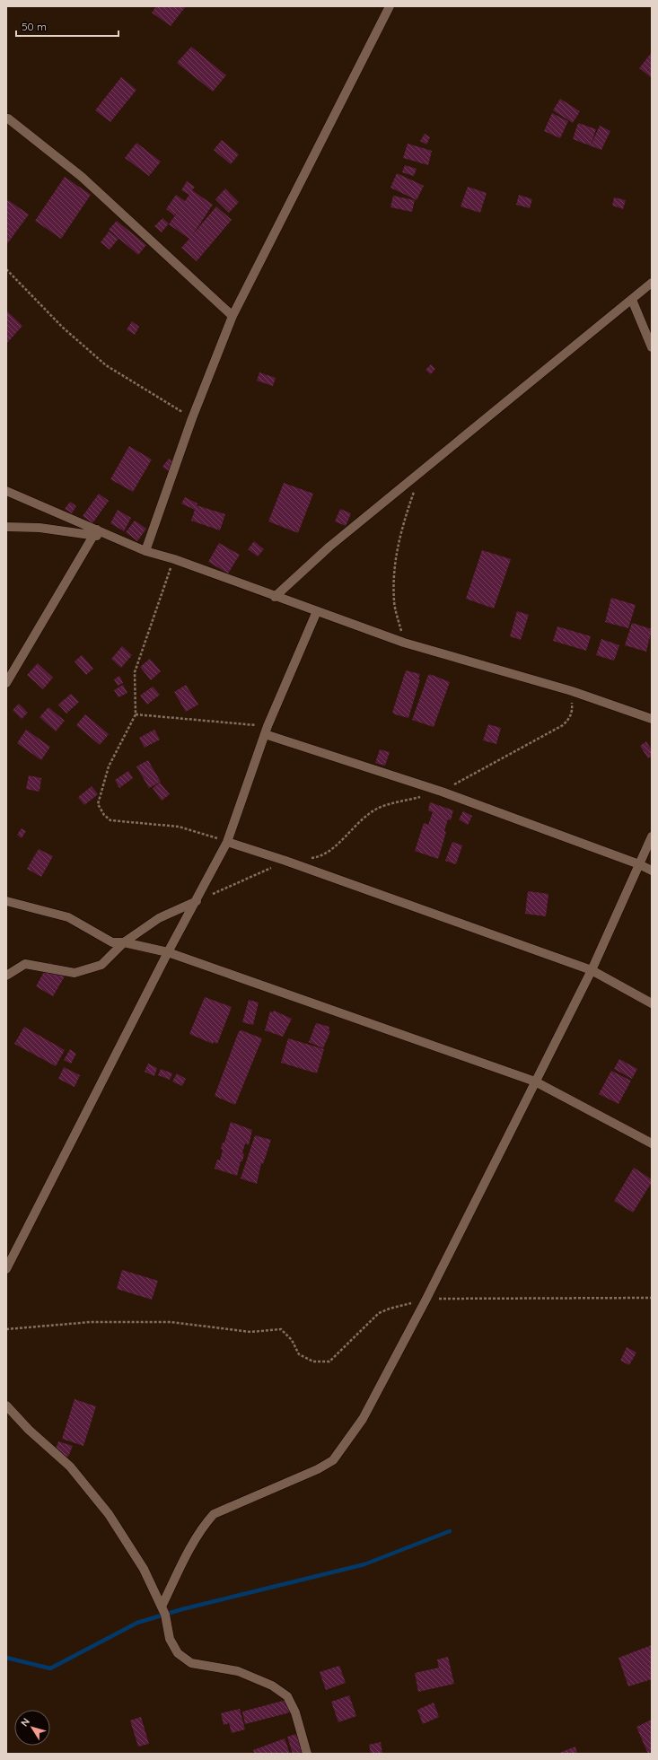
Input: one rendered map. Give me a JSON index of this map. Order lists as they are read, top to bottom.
{
  "scale_bar": "50 m",
  "north": "top left"
}
